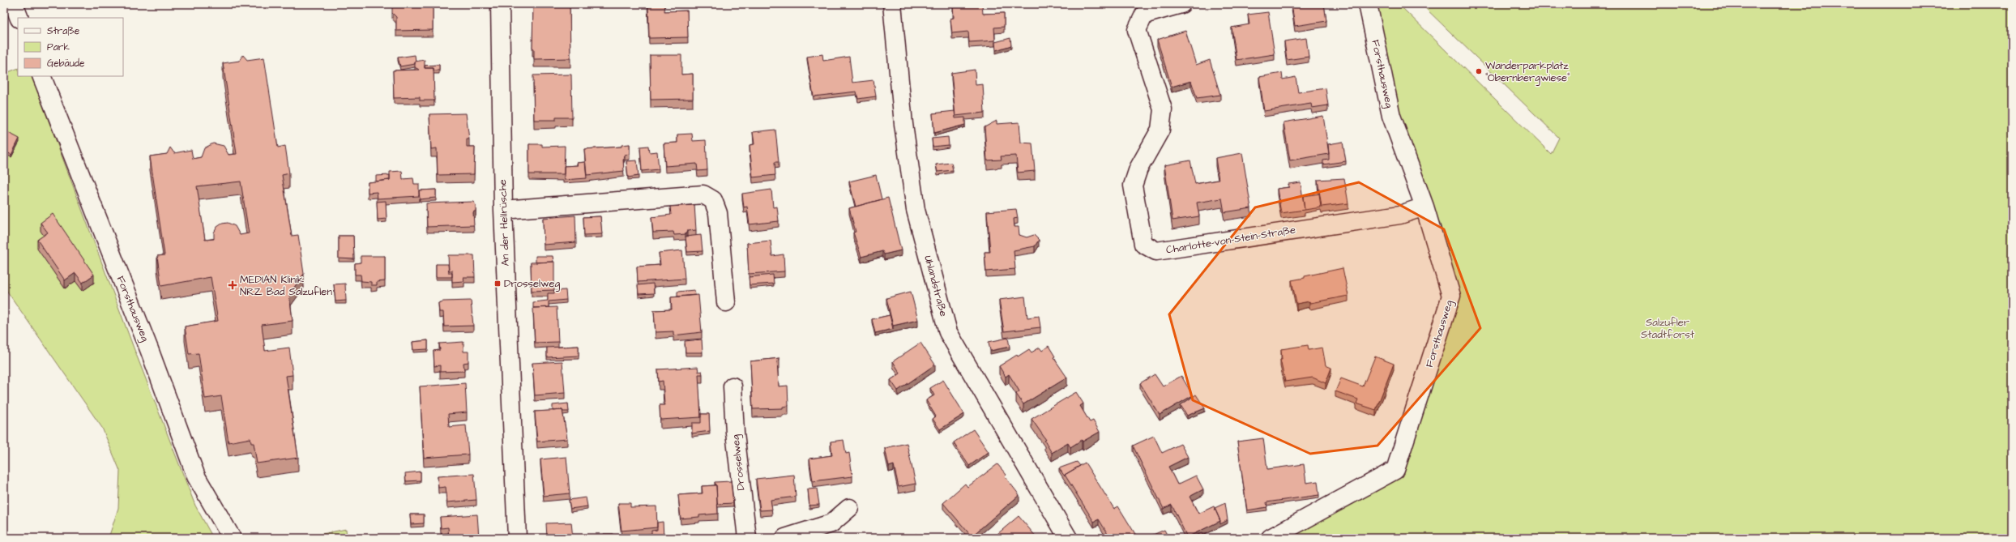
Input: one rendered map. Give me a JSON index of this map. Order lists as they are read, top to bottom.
{
  "streets": {
    "street": [
      "Forsthausweg",
      "An der Hellrüsche",
      "Charlotte-von-Stein-Straße",
      "Uhlandstraße",
      "Drosselweg"
    ]
  },
  "crossings": [
    ["Forsthausweg", "Charlotte-von-Stein-Straße"]
  ],
  "parks": ["Salzufler Stadtforst"],
  "places": {
    "other": ["Wanderparkplatz \"Obernbergwiese\""],
    "transit": ["Drosselweg"],
    "health": ["MEDIAN Klinik NRZ Bad Salzuflen"]
  },
  "legend": ["Straße", "Park", "Gebäude"]
}
